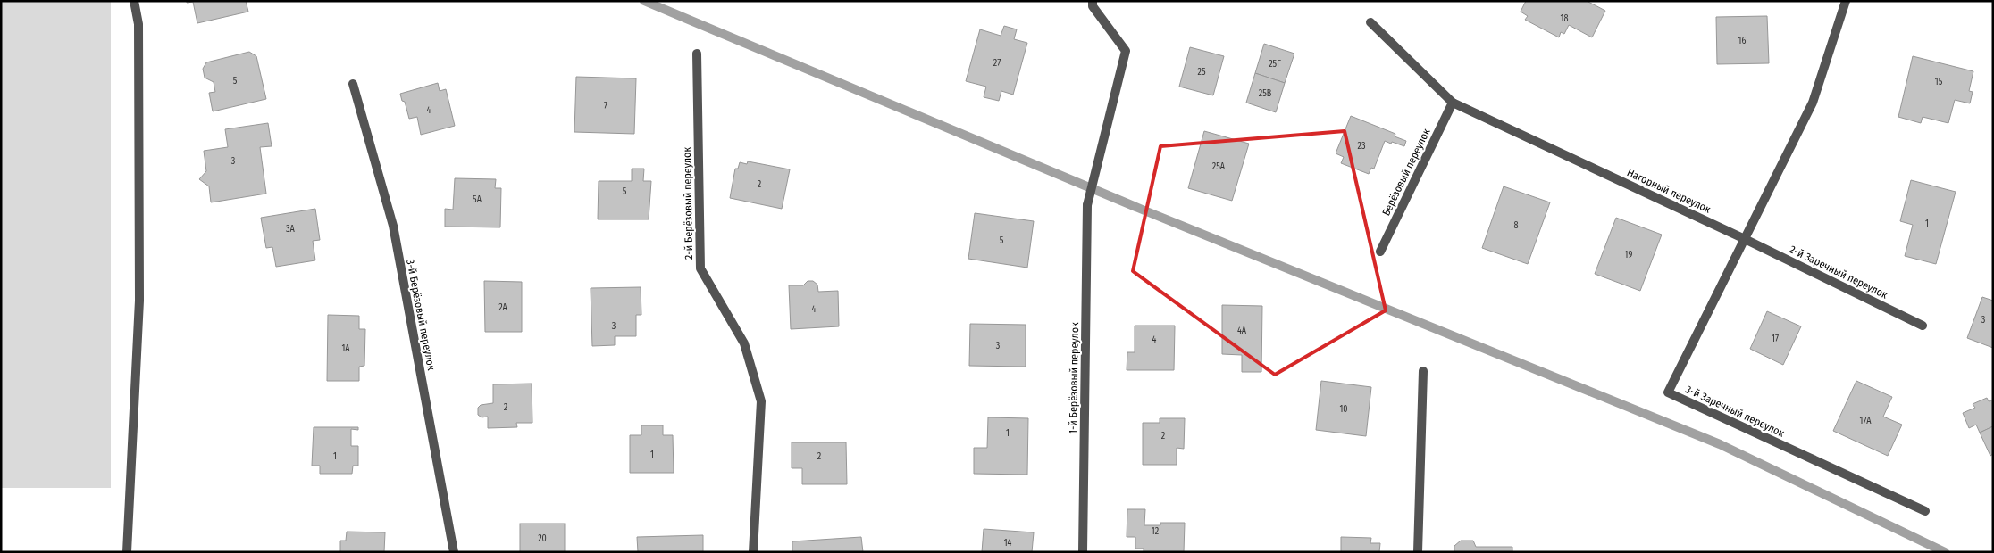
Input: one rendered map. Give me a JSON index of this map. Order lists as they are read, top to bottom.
{
  "streets": {
    "street": [
      "Берёзовый переулок",
      "Нагорный переулок",
      "2-й Берёзовый переулок",
      "2-й Заречный переулок",
      "3-й Берёзовый переулок",
      "1-й Берёзовый переулок",
      "3-й Заречный переулок"
    ]
  },
  "crossings": [
    ["Берёзовый переулок", "Нагорный переулок"],
    ["Нагорный переулок", "2-й Заречный переулок"],
    ["Нагорный переулок", "3-й Заречный переулок"],
    ["2-й Заречный переулок", "3-й Заречный переулок"]
  ],
  "house_numbers": [
    "18",
    "16",
    "27",
    "25Г",
    "25",
    "5",
    "15",
    "25В",
    "7",
    "4",
    "23",
    "3",
    "25А",
    "2",
    "5",
    "5А",
    "1",
    "8",
    "3А",
    "5",
    "19",
    "2А",
    "4",
    "3",
    "3",
    "4А",
    "17",
    "4",
    "3",
    "1А",
    "2",
    "10",
    "17А",
    "1",
    "2",
    "1",
    "1",
    "2",
    "12",
    "20",
    "14"
  ]
}
